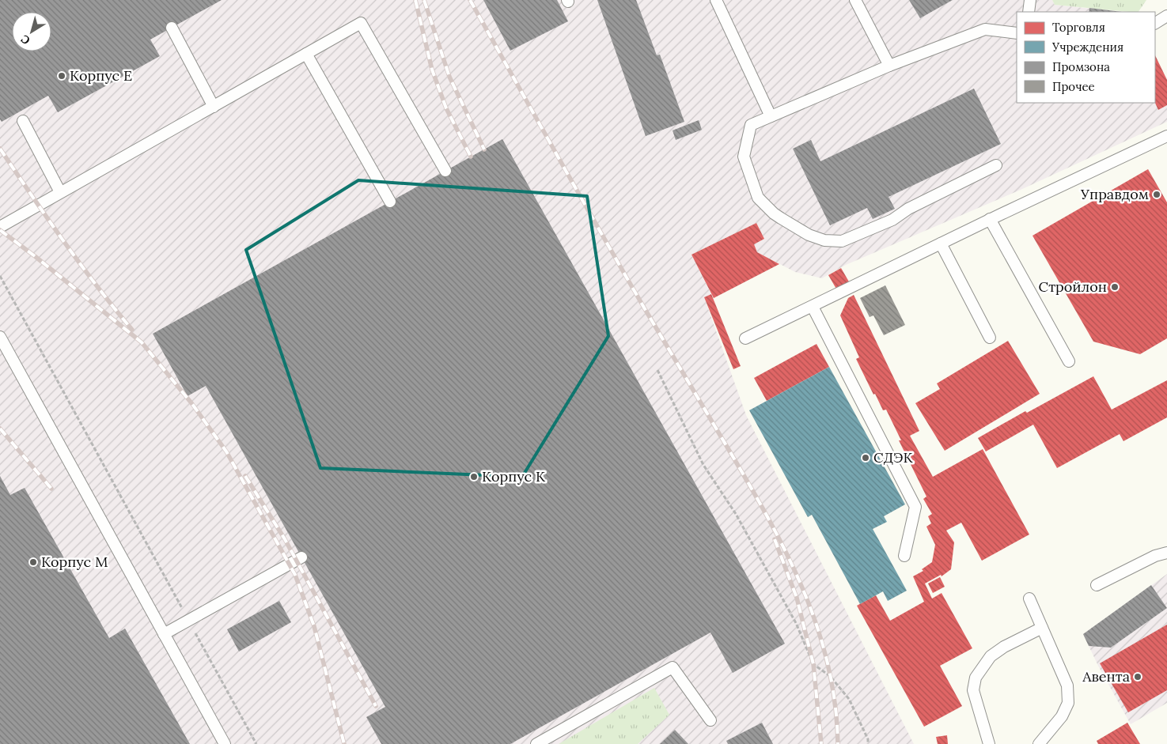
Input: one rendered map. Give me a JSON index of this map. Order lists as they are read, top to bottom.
{
  "places": [
    "Корпус Е",
    "Управдом",
    "Стройлон",
    "СДЭК",
    "Корпус К",
    "Корпус М",
    "Авента"
  ],
  "legend": [
    "Торговля",
    "Учреждения",
    "Промзона",
    "Прочее"
  ],
  "north": "bottom left"
}
